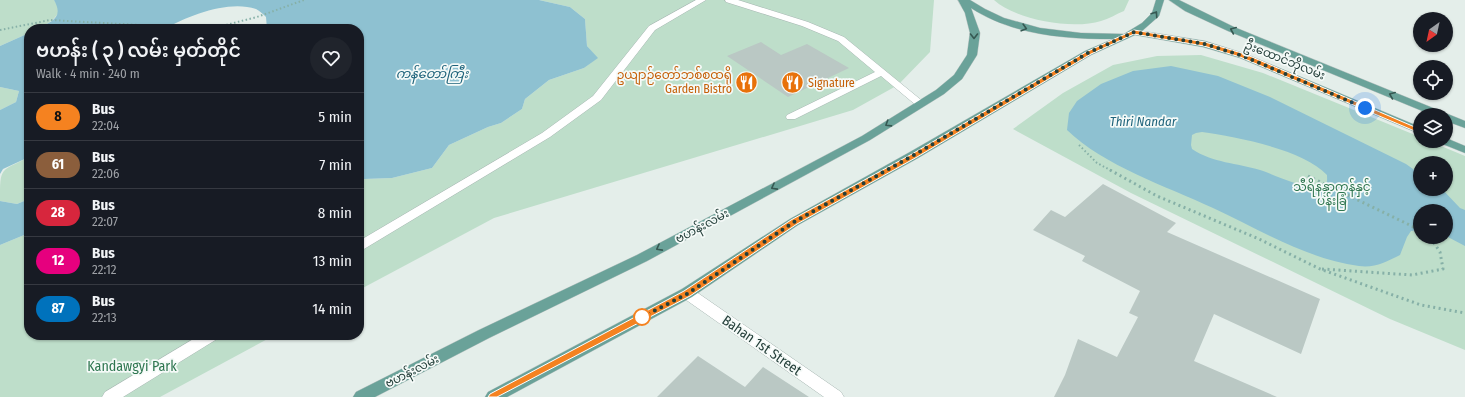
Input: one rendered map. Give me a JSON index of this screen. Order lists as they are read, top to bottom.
{
  "streets": {
    "main road": ["ဦးထောင်ဘိုလမ်း", "ဗဟန်းလမ်း"],
    "street": ["Bahan 1st Street"]
  },
  "crossings": [
    ["ဦးထောင်ဘိုလမ်း", "ဗဟန်းလမ်း"]
  ],
  "water": ["ကန်တော်ကြီး", "Thiri Nandar"],
  "parks": ["သီရိနန္ဒာကန်နှင့် ပန်းခြံ", "Kandawgyi Park"],
  "places": {
    "restaurant": ["ဥယျာဉ်တော်ဘစ်စထရို Garden Bistro", "Signature"]
  },
  "lines": ["bus line 8"],
  "north": "bottom left",
  "page": {
    "map_buttons": ["+", "−"],
    "heading": ["ဗဟန်း ( ၃ ) လမ်း မှတ်တိုင်", "Walk · 4 min · 240 m"],
    "list": [
      {
        "mark": "8",
        "name": "Bus",
        "note": "22:04",
        "value": "5 min"
      },
      {
        "mark": "61",
        "name": "Bus",
        "note": "22:06",
        "value": "7 min"
      },
      {
        "mark": "28",
        "name": "Bus",
        "note": "22:07",
        "value": "8 min"
      },
      {
        "mark": "12",
        "name": "Bus",
        "note": "22:12",
        "value": "13 min"
      },
      {
        "mark": "87",
        "name": "Bus",
        "note": "22:13",
        "value": "14 min"
      }
    ]
  }
}
